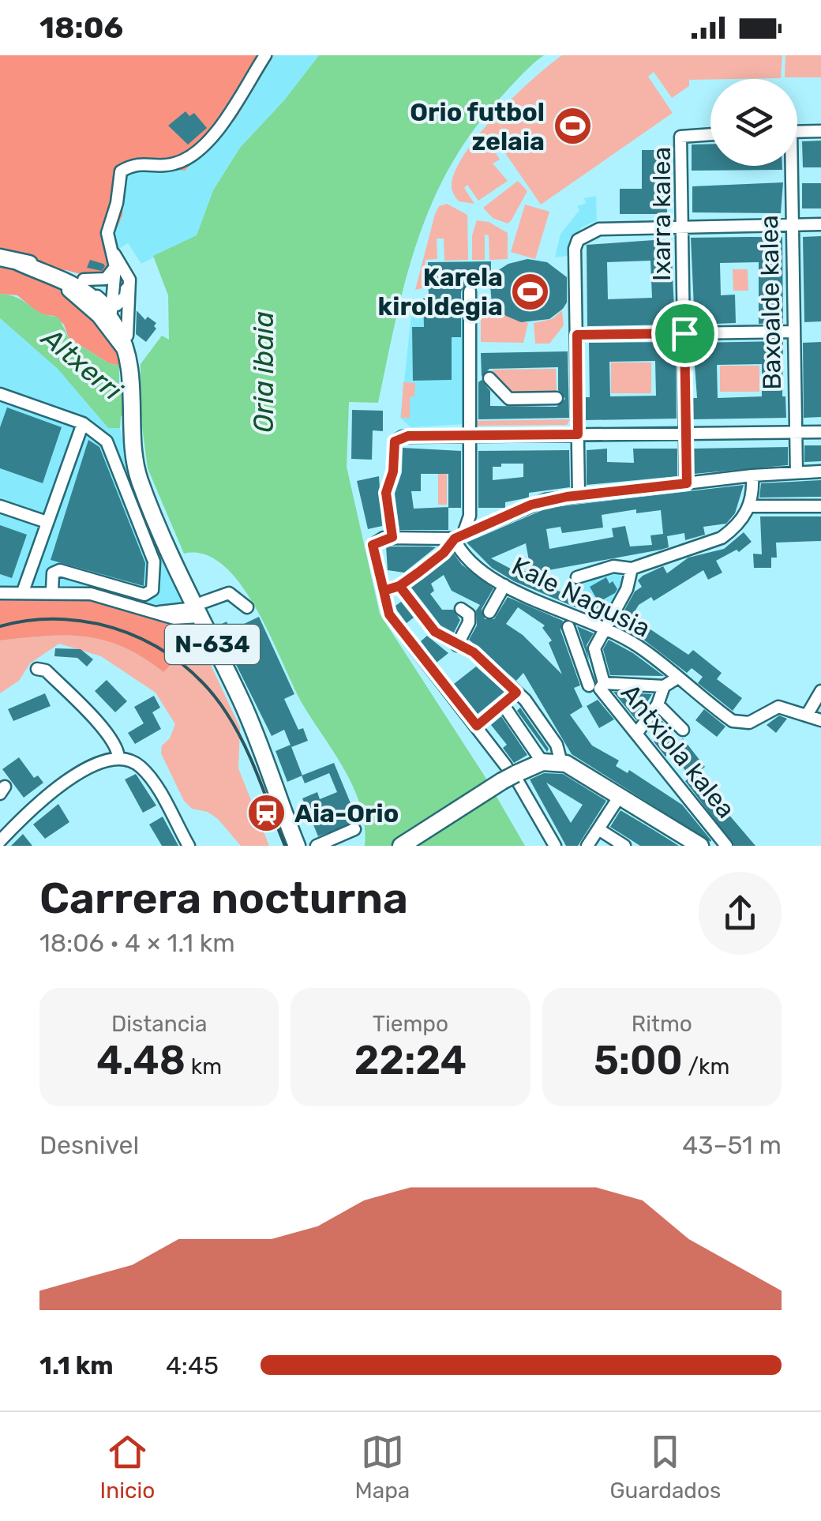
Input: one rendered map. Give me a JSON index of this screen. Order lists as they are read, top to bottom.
{
  "streets": {
    "highway": ["N-634"],
    "street": [
      "Ixarra kalea",
      "Baxoalde kalea",
      "Kale Nagusia",
      "Antxiola kalea"
    ]
  },
  "water": ["Altxerri", "Oria ibaia"],
  "places": {
    "sports": ["Orio futbol zelaia", "Karela kiroldegia"],
    "station": ["Aia-Orio"]
  },
  "page": {
    "status": "18:06",
    "heading": ["Carrera nocturna", "18:06 · 4 × 1.1 km"],
    "stats": [
      ["Distancia", "4.48 km"],
      ["Tiempo", "22:24"],
      ["Ritmo", "5:00 /km"]
    ],
    "chart": ["Desnivel", "43–51 m"],
    "list": [
      {
        "name": "1.1 km",
        "note": "4:45"
      }
    ],
    "tabs": ["Inicio", "Mapa", "Guardados"]
  }
}
